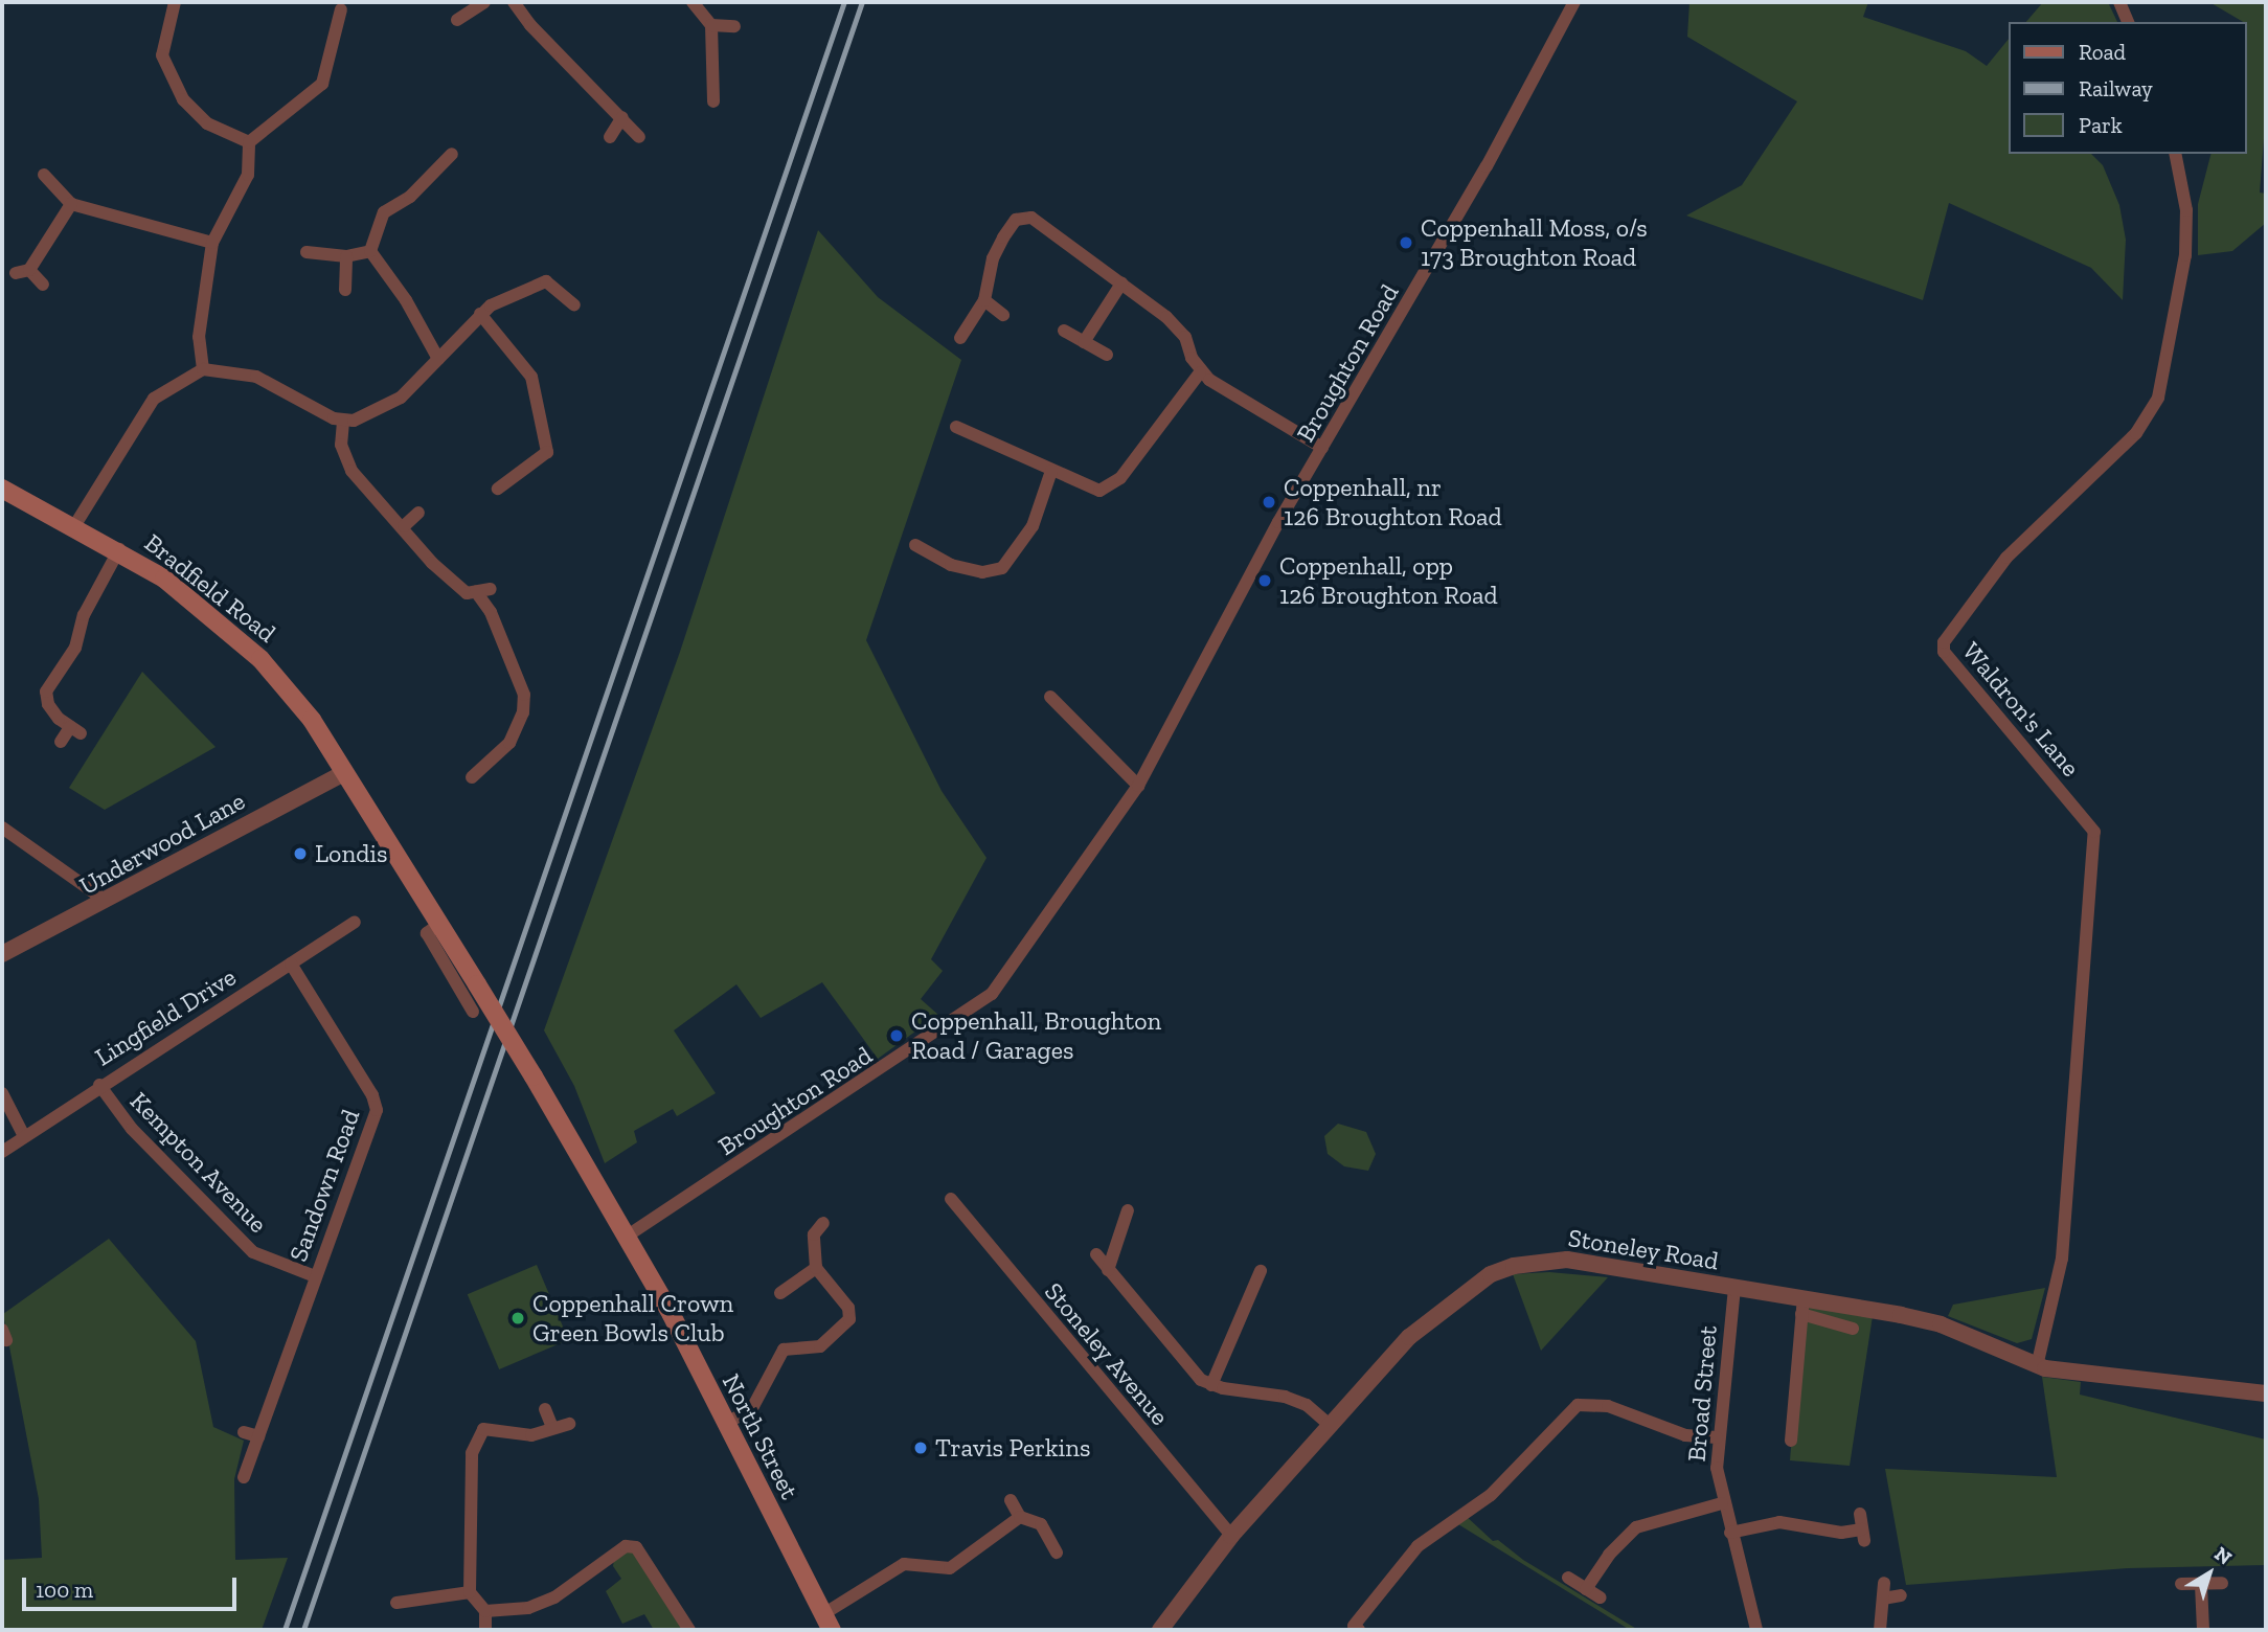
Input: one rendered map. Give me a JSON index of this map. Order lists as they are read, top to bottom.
{
  "streets": {
    "main road": ["Bradfield Road", "North Street"],
    "street": [
      "Broughton Road",
      "Waldron's Lane",
      "Underwood Lane",
      "Lingfield Drive",
      "Kempton Avenue",
      "Sandown Road",
      "Stoneley Road",
      "Stoneley Avenue",
      "Broad Street"
    ]
  },
  "crossings": [
    ["Broughton Road", "North Street"],
    ["Bradfield Road", "Underwood Lane"],
    ["Bradfield Road", "North Street"],
    ["Waldron's Lane", "Stoneley Road"],
    ["Lingfield Drive", "Kempton Avenue"],
    ["Lingfield Drive", "Sandown Road"],
    ["Kempton Avenue", "Sandown Road"],
    ["Stoneley Road", "Stoneley Avenue"],
    ["Stoneley Road", "Broad Street"]
  ],
  "places": [
    "Coppenhall Moss, o/s 173 Broughton Road",
    "Coppenhall, nr 126 Broughton Road",
    "Coppenhall, opp 126 Broughton Road",
    "Londis",
    "Coppenhall, Broughton Road / Garages",
    "Coppenhall Crown Green Bowls Club",
    "Travis Perkins"
  ],
  "legend": ["Road", "Railway", "Park"],
  "scale_bar": "100 m",
  "north": "top right"
}
